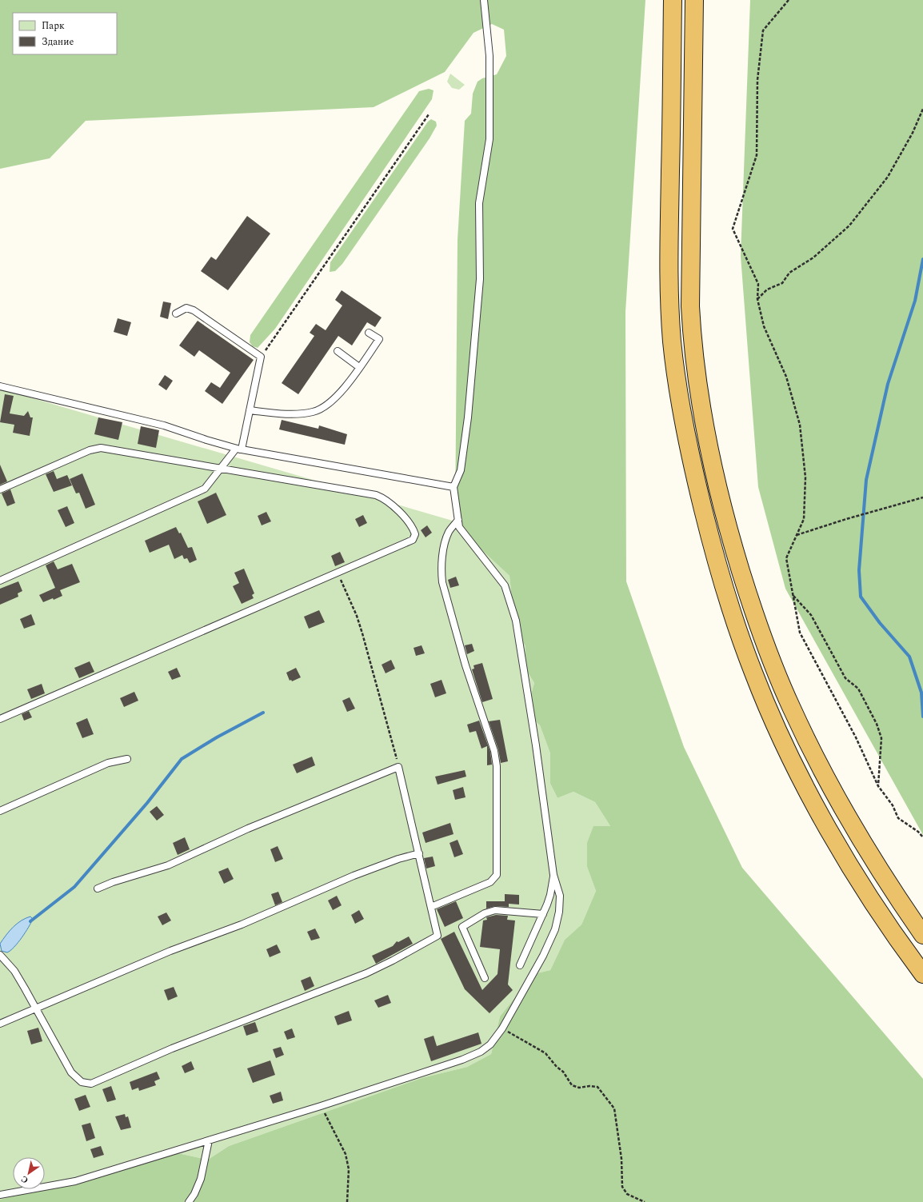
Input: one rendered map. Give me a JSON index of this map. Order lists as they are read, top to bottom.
{
  "legend": ["Парк", "Здание"],
  "north": "bottom left"
}
